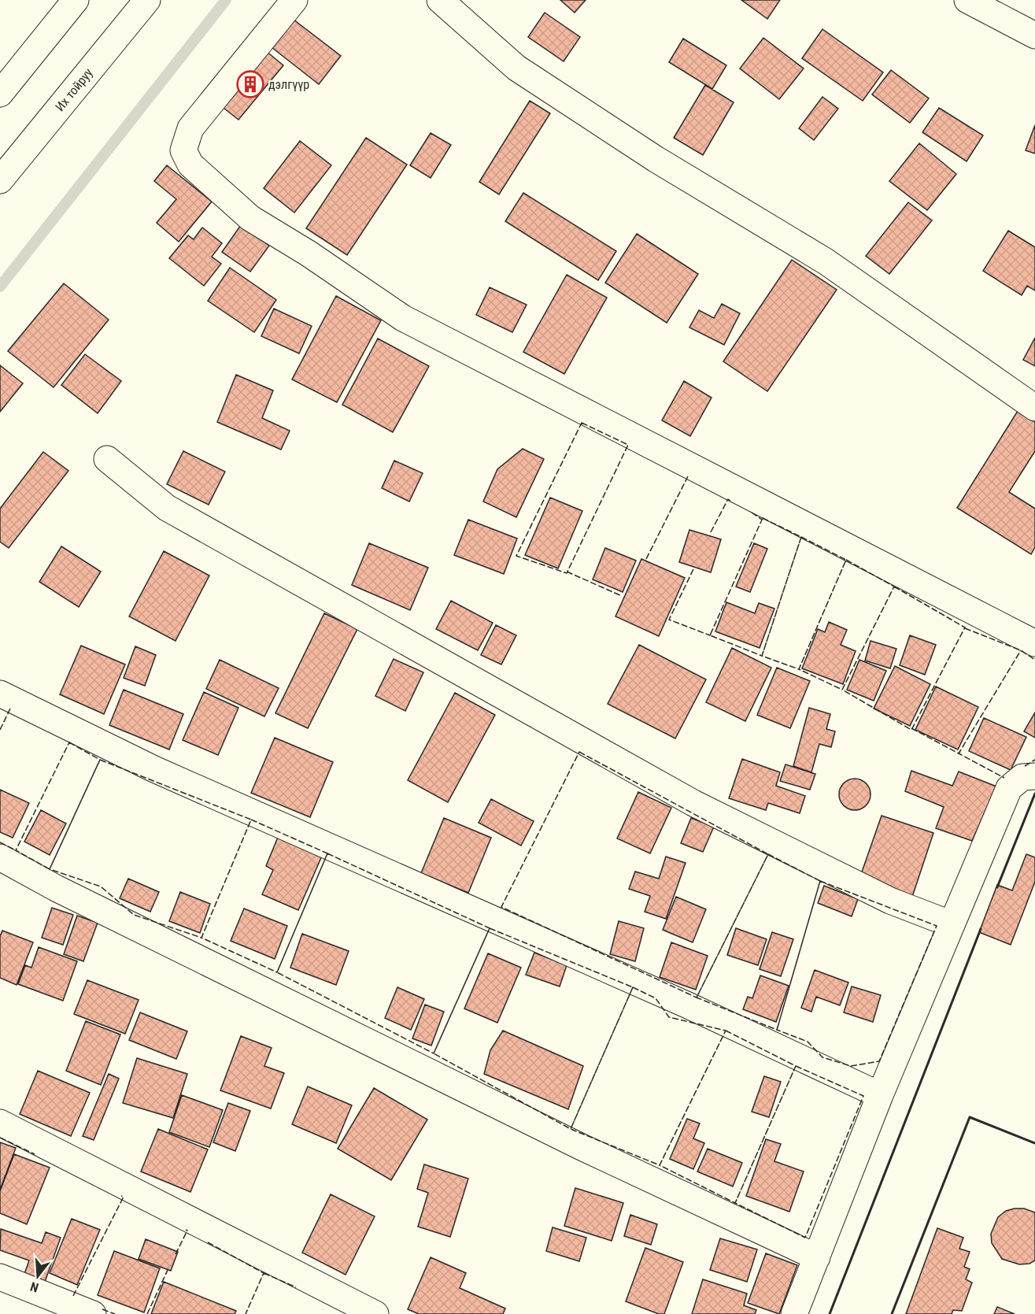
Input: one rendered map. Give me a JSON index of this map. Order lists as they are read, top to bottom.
{
  "streets": {
    "street": ["Их тойруу"]
  },
  "places": {
    "building": ["дэлгүүр"]
  },
  "north": "bottom"
}
